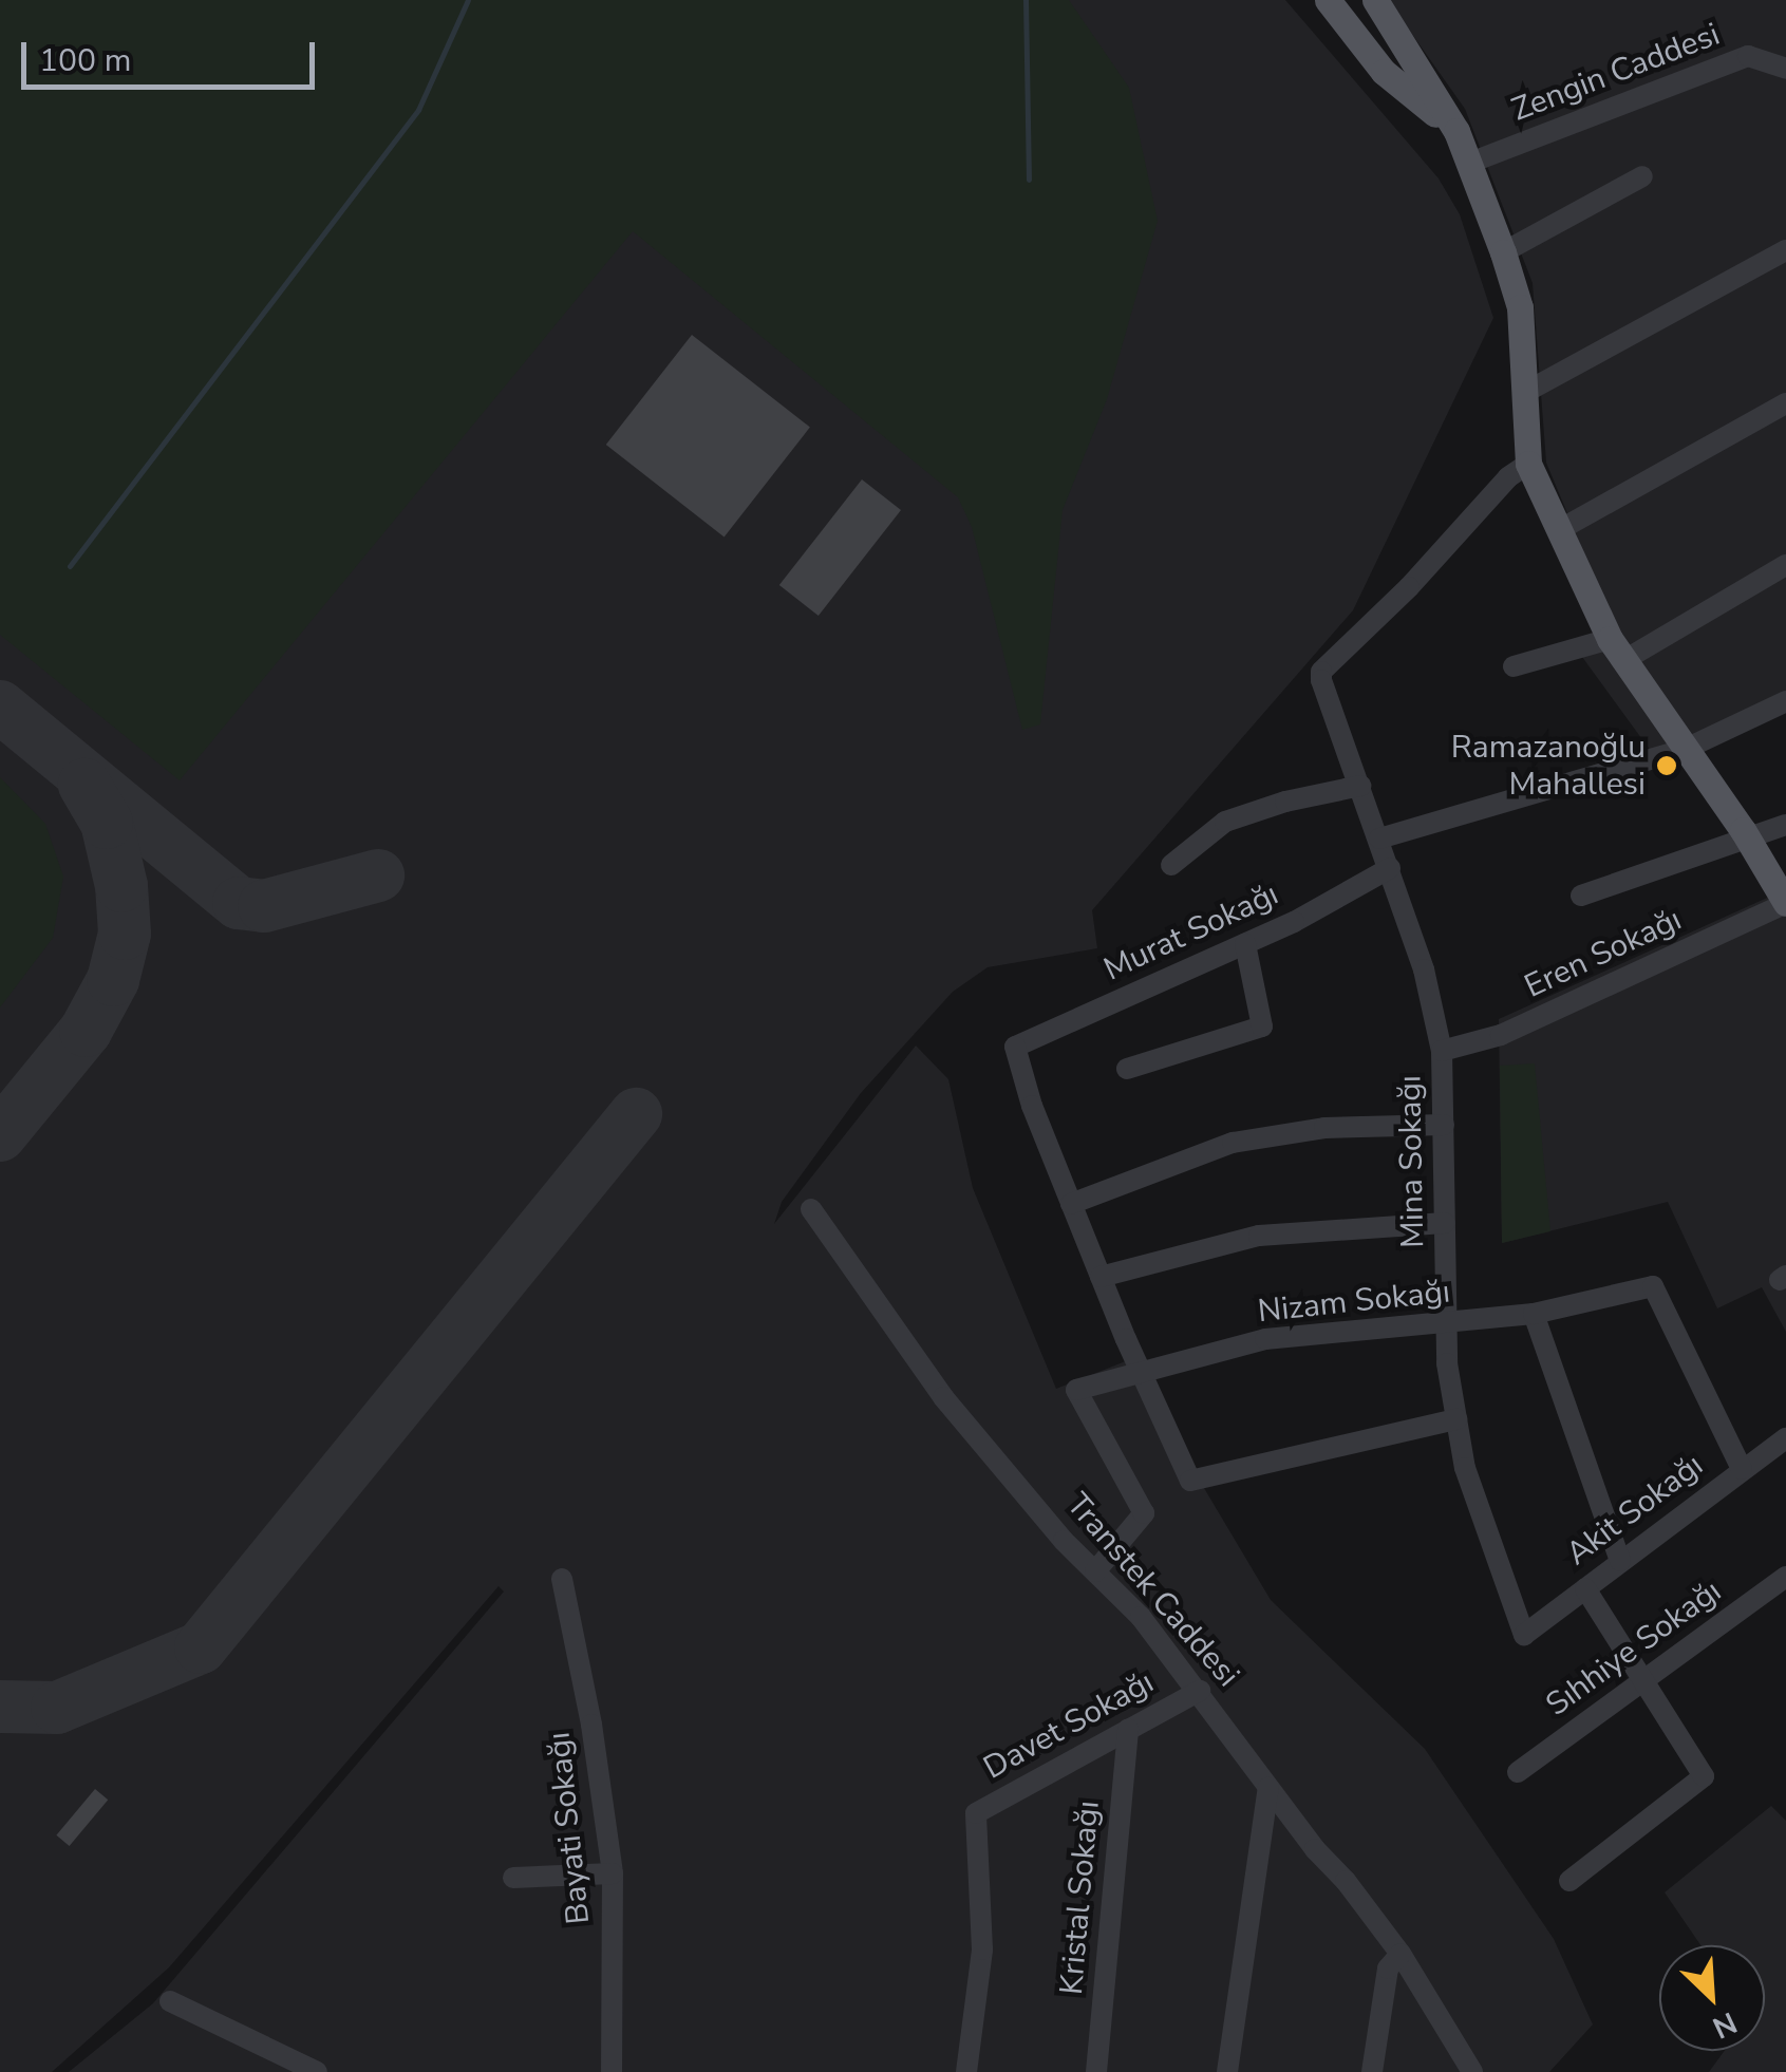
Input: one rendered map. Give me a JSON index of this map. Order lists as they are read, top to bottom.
{
  "streets": {
    "street": [
      "Zengin Caddesi",
      "Murat Sokağı",
      "Eren Sokağı",
      "Mina Sokağı",
      "Nizam Sokağı",
      "Akit Sokağı",
      "Transtek Caddesi",
      "Sıhhiye Sokağı",
      "Davet Sokağı",
      "Bayati Sokağı",
      "Kristal Sokağı"
    ]
  },
  "crossings": [
    ["Murat Sokağı", "Mina Sokağı"],
    ["Eren Sokağı", "Mina Sokağı"],
    ["Mina Sokağı", "Nizam Sokağı"],
    ["Mina Sokağı", "Akit Sokağı"],
    ["Nizam Sokağı", "Akit Sokağı"],
    ["Nizam Sokağı", "Transtek Caddesi"],
    ["Transtek Caddesi", "Davet Sokağı"],
    ["Davet Sokağı", "Kristal Sokağı"]
  ],
  "places": ["Ramazanoğlu Mahallesi"],
  "scale_bar": "100 m",
  "north": "bottom right"
}
